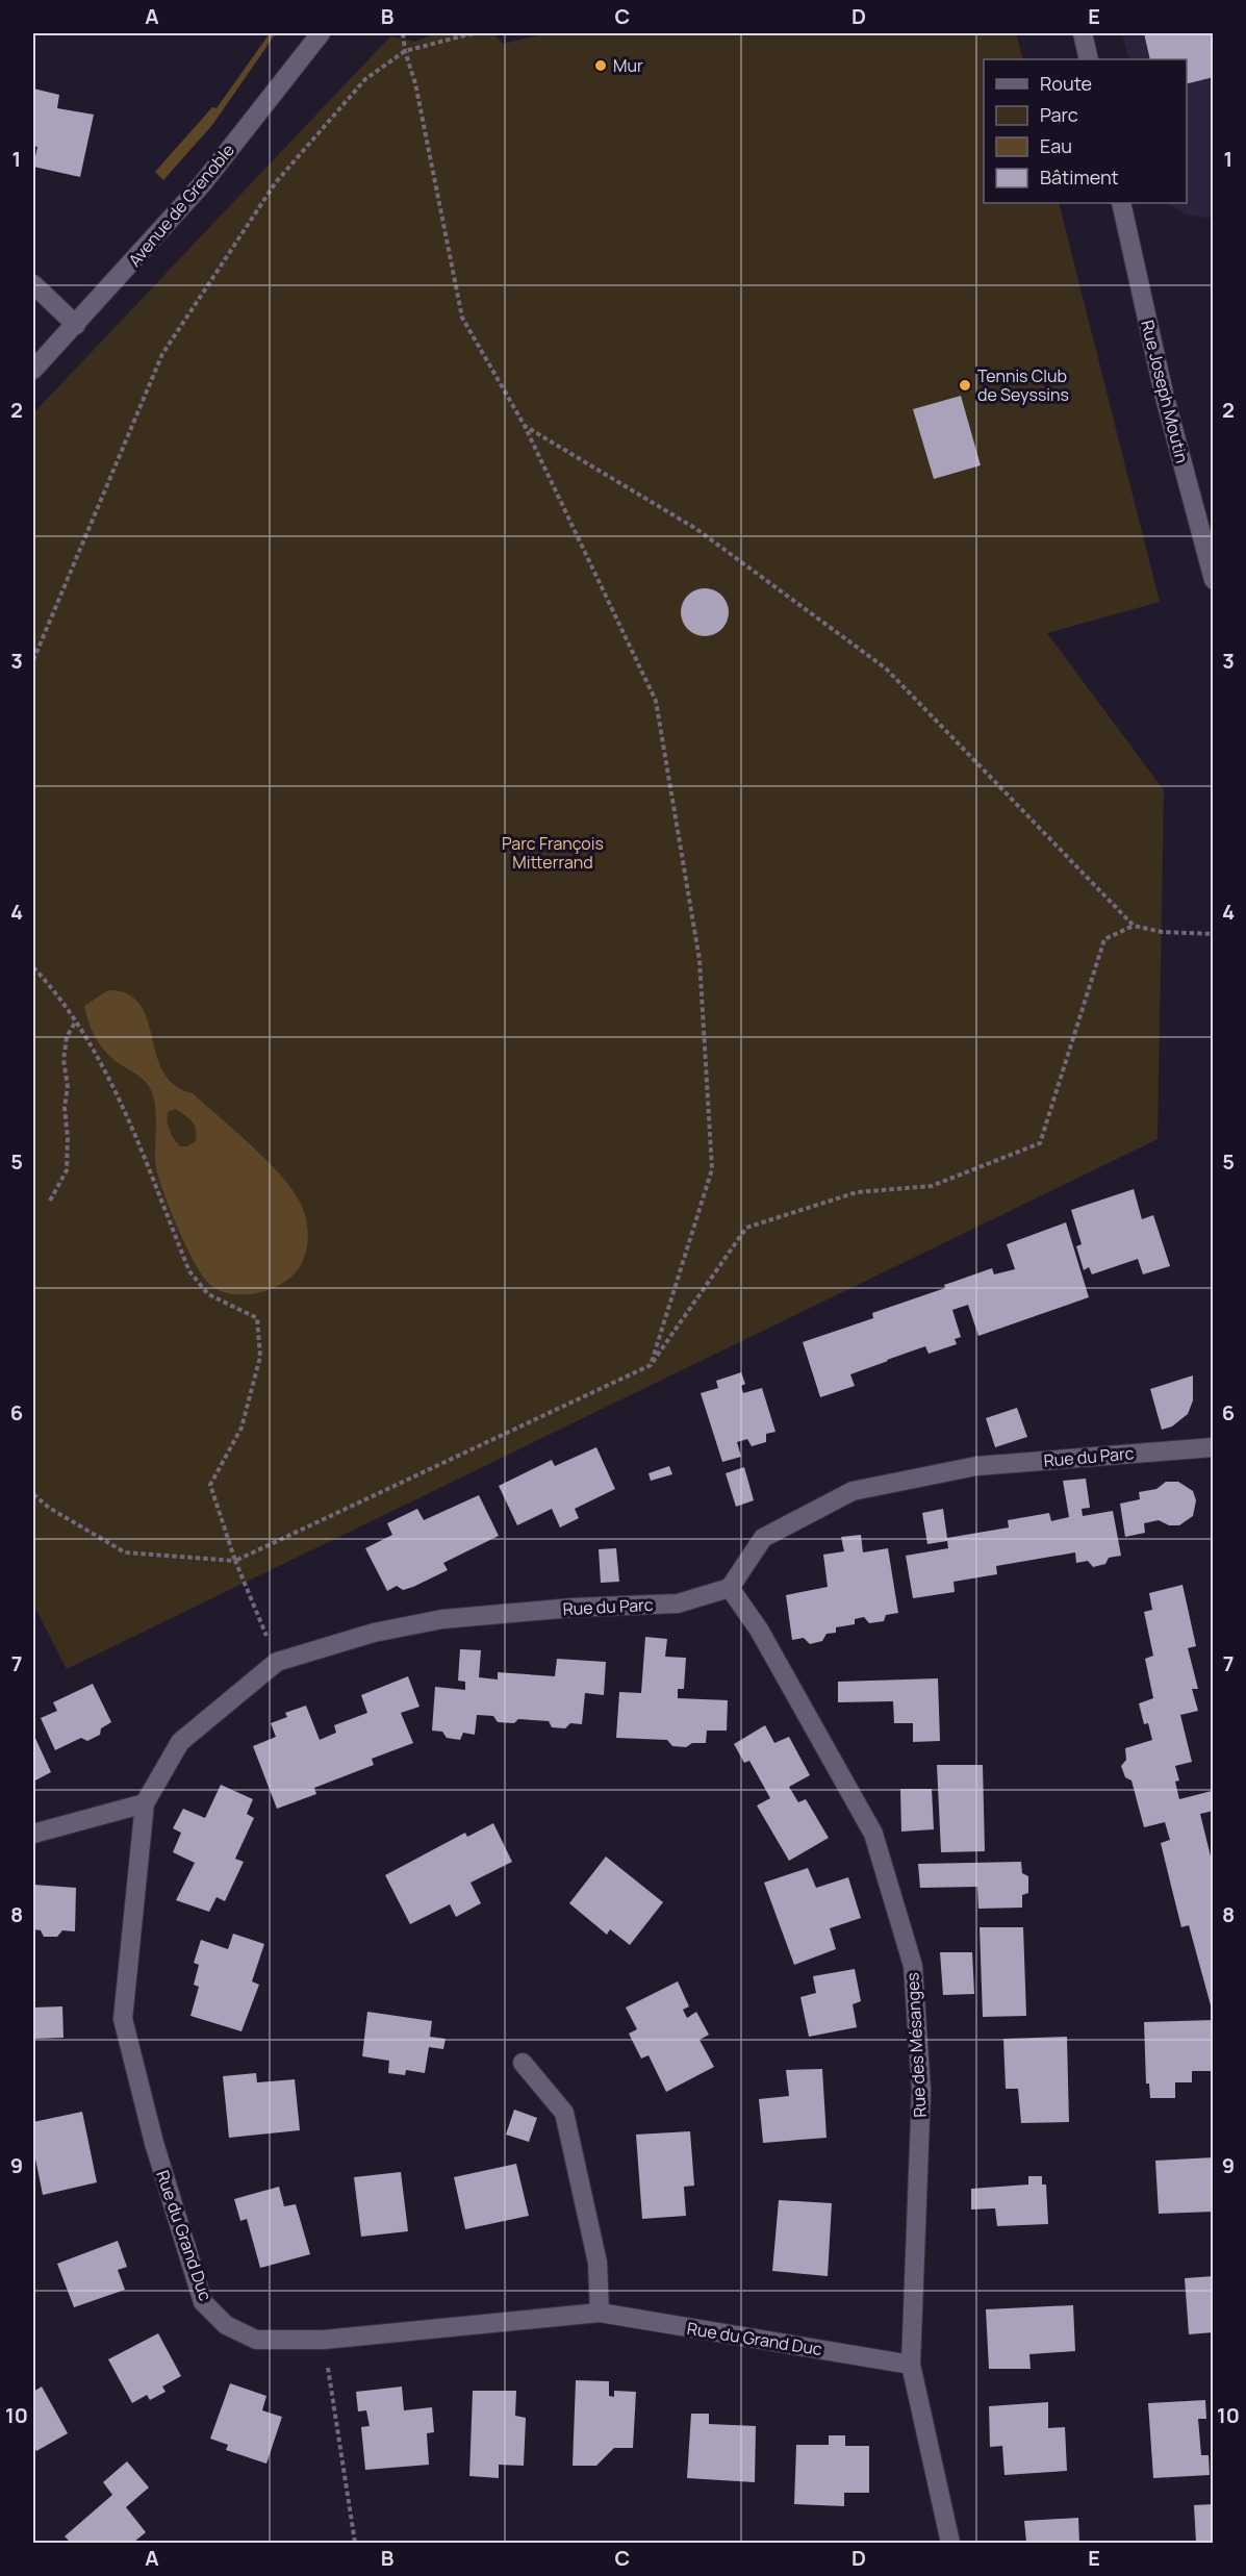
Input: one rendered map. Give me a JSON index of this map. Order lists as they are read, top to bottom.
{
  "streets": {
    "street": [
      "Avenue de Grenoble",
      "Rue Joseph Moutin",
      "Rue du Parc",
      "Rue des Mésanges",
      "Rue du Grand Duc"
    ]
  },
  "crossings": [
    ["Rue du Parc", "Rue des Mésanges"],
    ["Rue du Parc", "Rue du Grand Duc"],
    ["Rue des Mésanges", "Rue du Grand Duc"]
  ],
  "parks": ["Parc François Mitterrand"],
  "places": ["Mur", "Tennis Club de Seyssins"],
  "legend": [
    "Route",
    "Parc",
    "Eau",
    "Bâtiment"
  ],
  "grid": {
    "columns": [
      "A",
      "B",
      "C",
      "D",
      "E"
    ],
    "rows": [
      "1",
      "2",
      "3",
      "4",
      "5",
      "6",
      "7",
      "8",
      "9",
      "10"
    ]
  }
}
